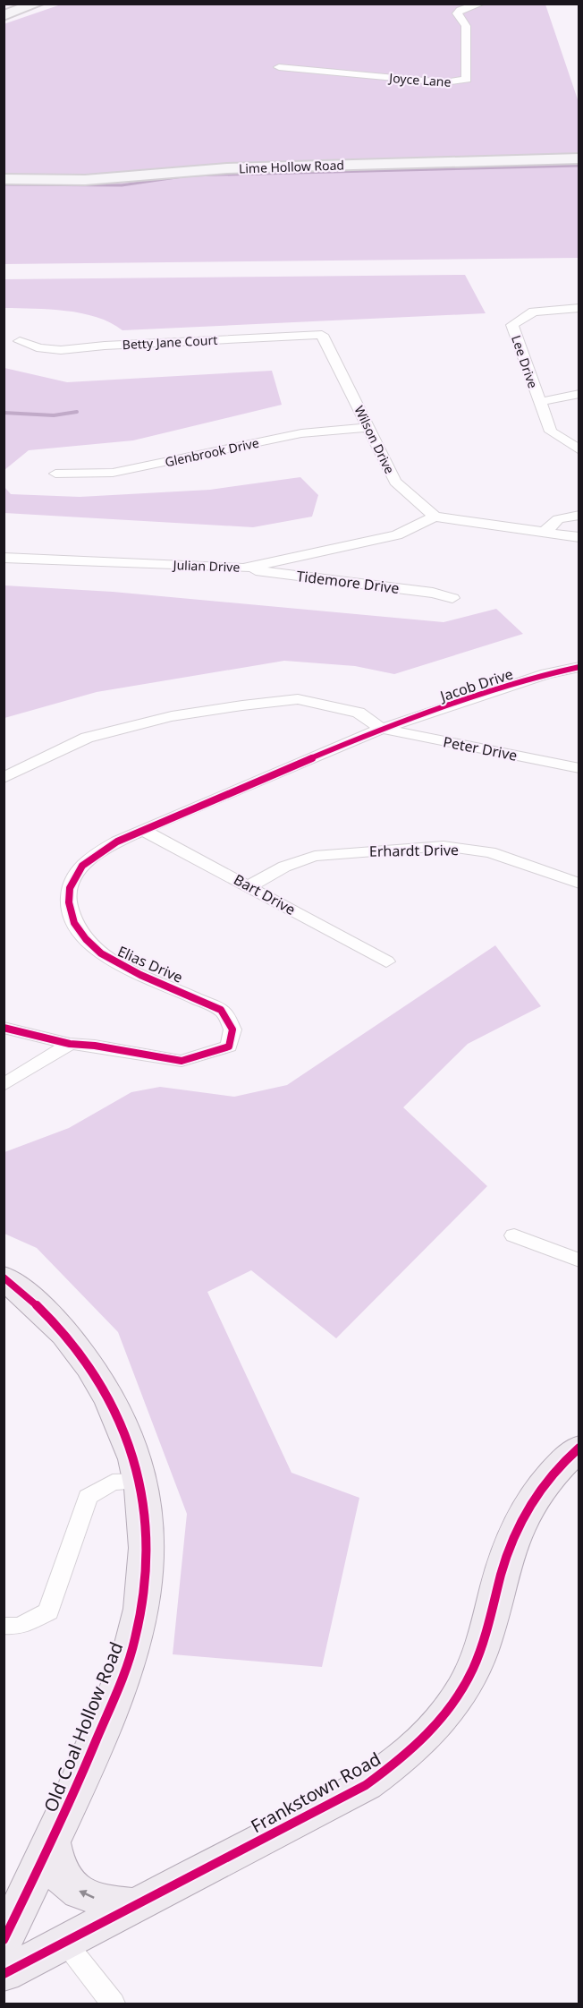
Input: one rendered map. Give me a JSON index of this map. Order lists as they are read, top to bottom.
{
  "streets": {
    "main road": ["Old Coal Hollow Road", "Frankstown Road"],
    "street": [
      "Joyce Lane",
      "Lime Hollow Road",
      "Betty Jane Court",
      "Lee Drive",
      "Wilson Drive",
      "Glenbrook Drive",
      "Julian Drive",
      "Tidemore Drive",
      "Jacob Drive",
      "Peter Drive",
      "Erhardt Drive",
      "Bart Drive",
      "Elias Drive"
    ]
  },
  "crossings": [
    ["Betty Jane Court", "Wilson Drive"],
    ["Wilson Drive", "Glenbrook Drive"],
    ["Wilson Drive", "Julian Drive"],
    ["Julian Drive", "Tidemore Drive"],
    ["Jacob Drive", "Peter Drive"],
    ["Jacob Drive", "Elias Drive"],
    ["Peter Drive", "Elias Drive"],
    ["Erhardt Drive", "Bart Drive"],
    ["Bart Drive", "Elias Drive"]
  ]
}
